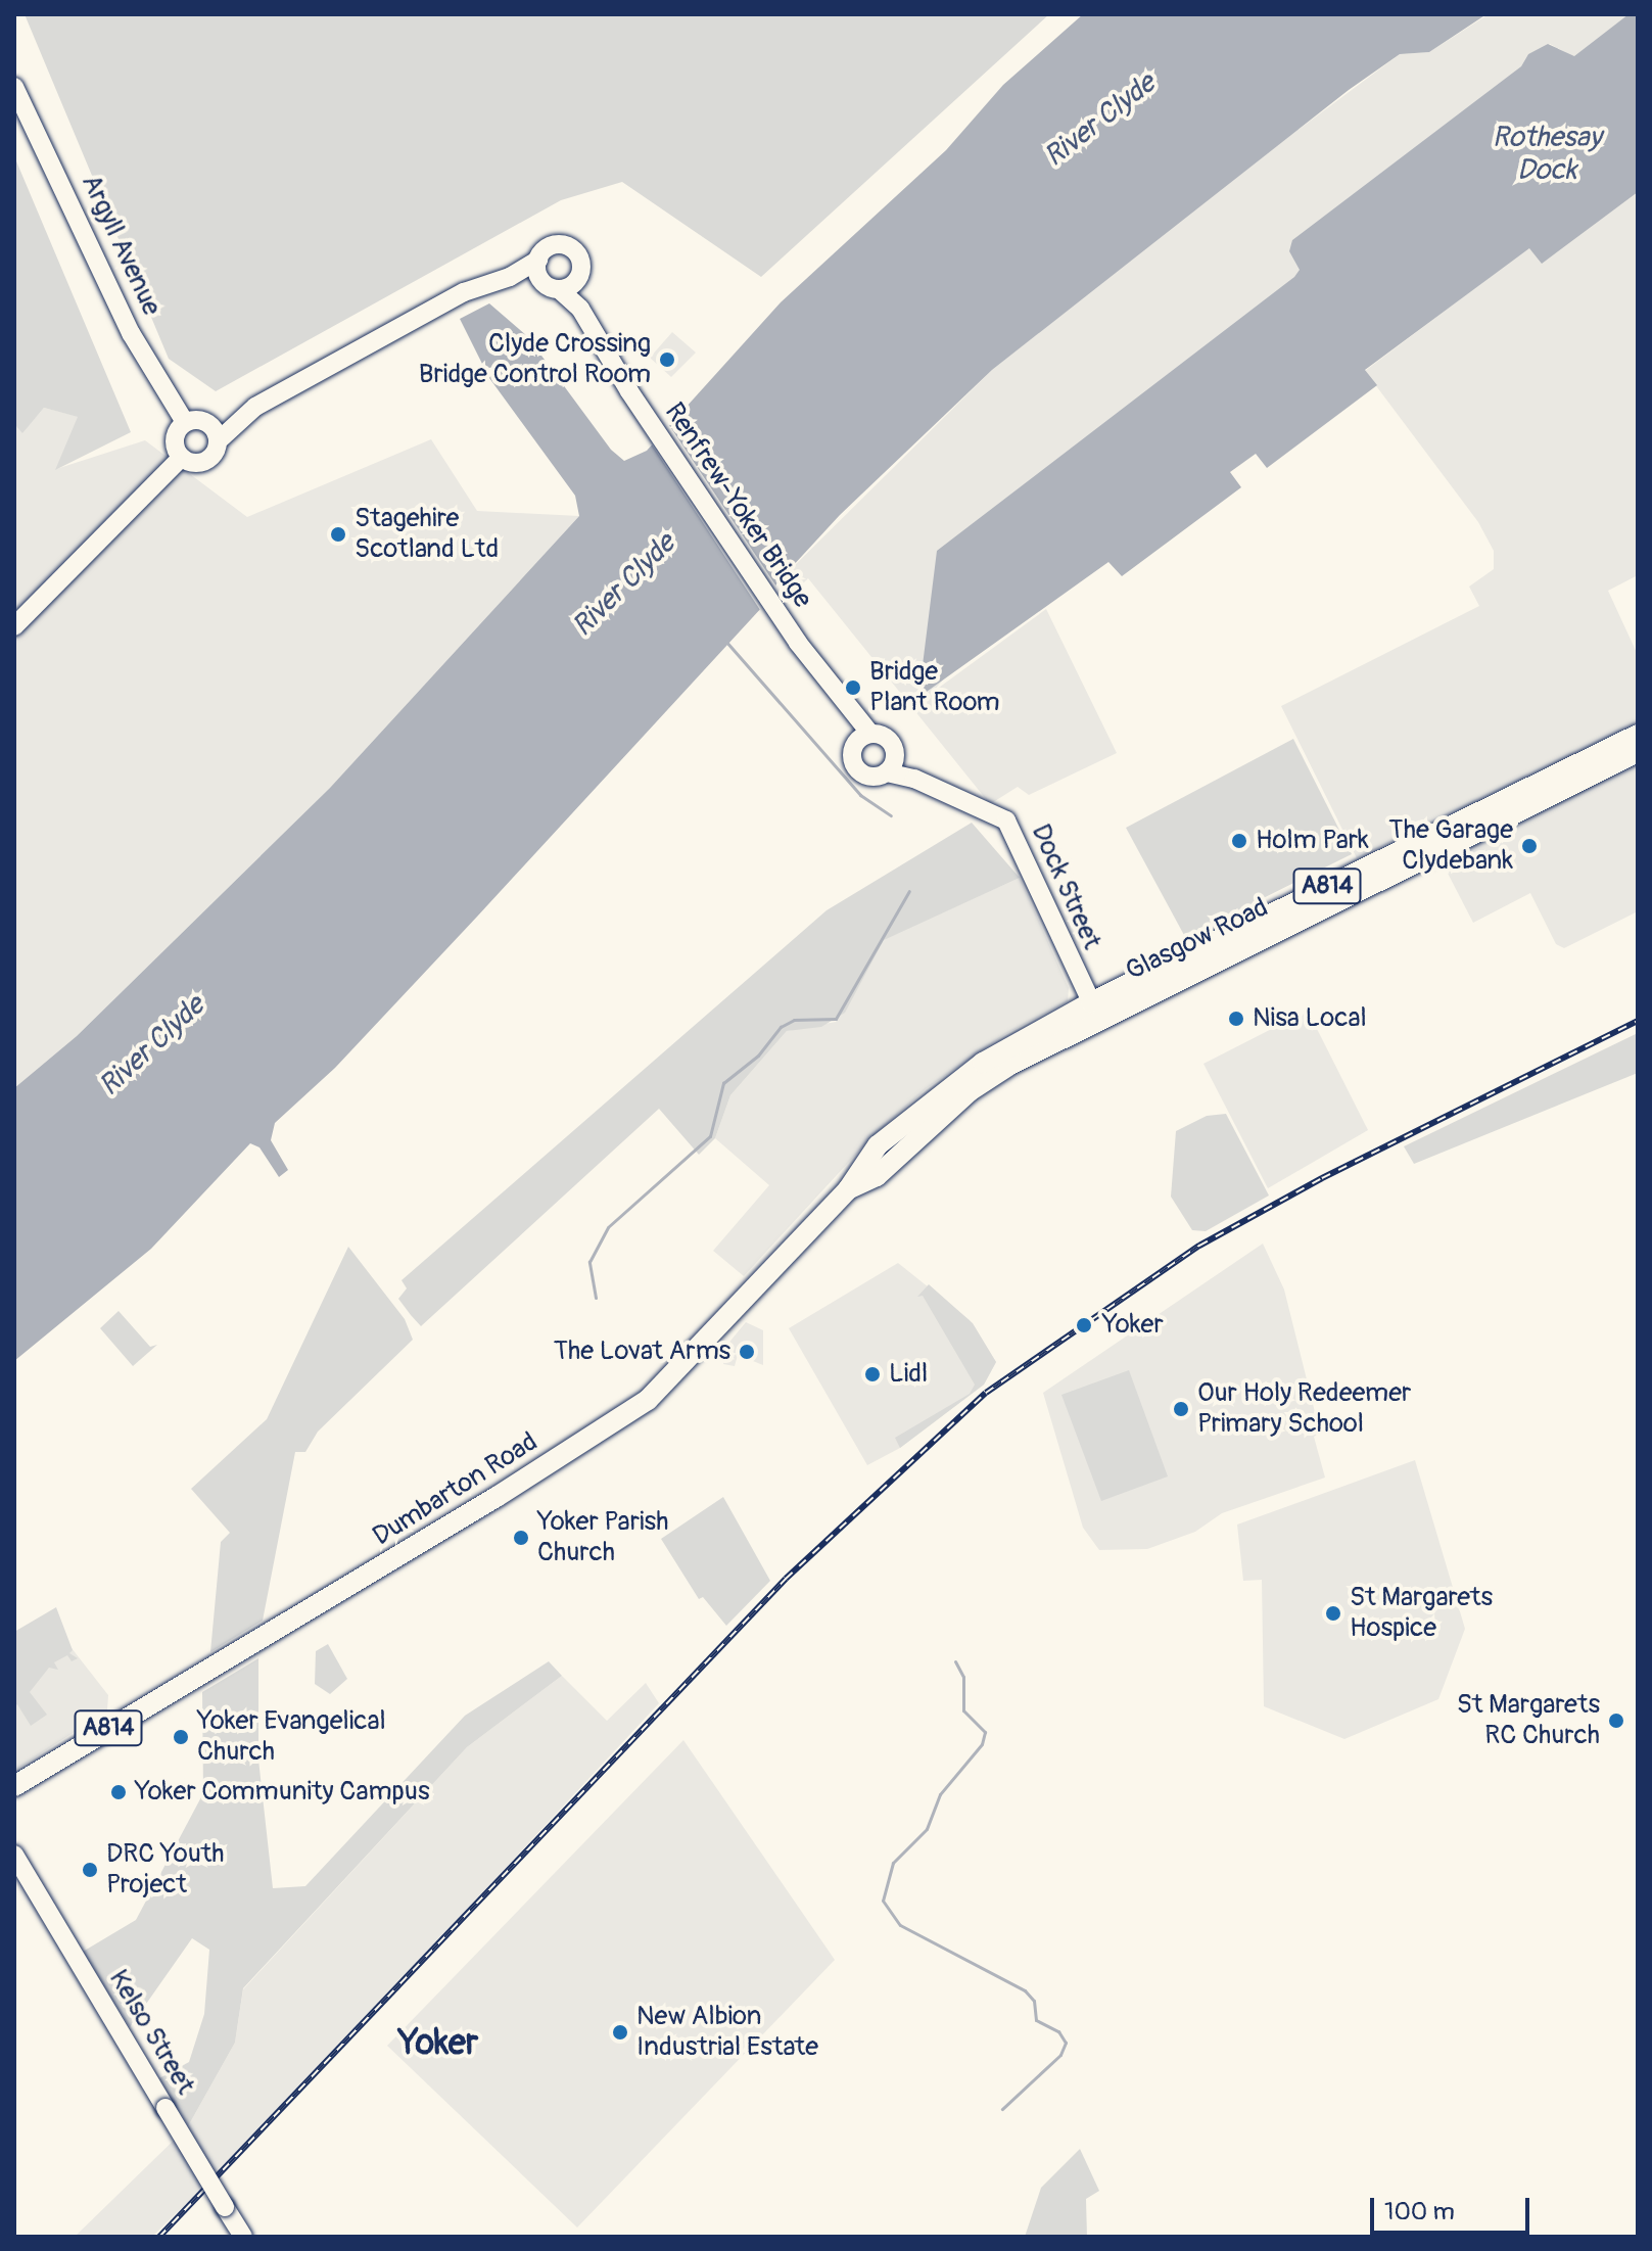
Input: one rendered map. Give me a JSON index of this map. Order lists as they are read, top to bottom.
{
  "streets": {
    "main road": ["A814", "Glasgow Road", "Dumbarton Road"],
    "street": [
      "Argyll Avenue",
      "Renfrew-Yoker Bridge",
      "Dock Street",
      "Kelso Street"
    ]
  },
  "crossings": [
    ["Renfrew-Yoker Bridge", "Dock Street"],
    ["Dock Street", "Glasgow Road"],
    ["Glasgow Road", "Dumbarton Road"]
  ],
  "districts": ["Yoker"],
  "water": ["River Clyde", "Rothesay Dock"],
  "places": [
    "Clyde Crossing Bridge Control Room",
    "Stagehire Scotland Ltd",
    "Bridge Plant Room",
    "Holm Park",
    "The Garage Clydebank",
    "Nisa Local",
    "Yoker",
    "The Lovat Arms",
    "Lidl",
    "Our Holy Redeemer Primary School",
    "Yoker Parish Church",
    "St Margarets Hospice",
    "St Margarets RC Church",
    "Yoker Evangelical Church",
    "Yoker Community Campus",
    "DRC Youth Project",
    "New Albion Industrial Estate"
  ],
  "scale_bar": "100 m"
}
